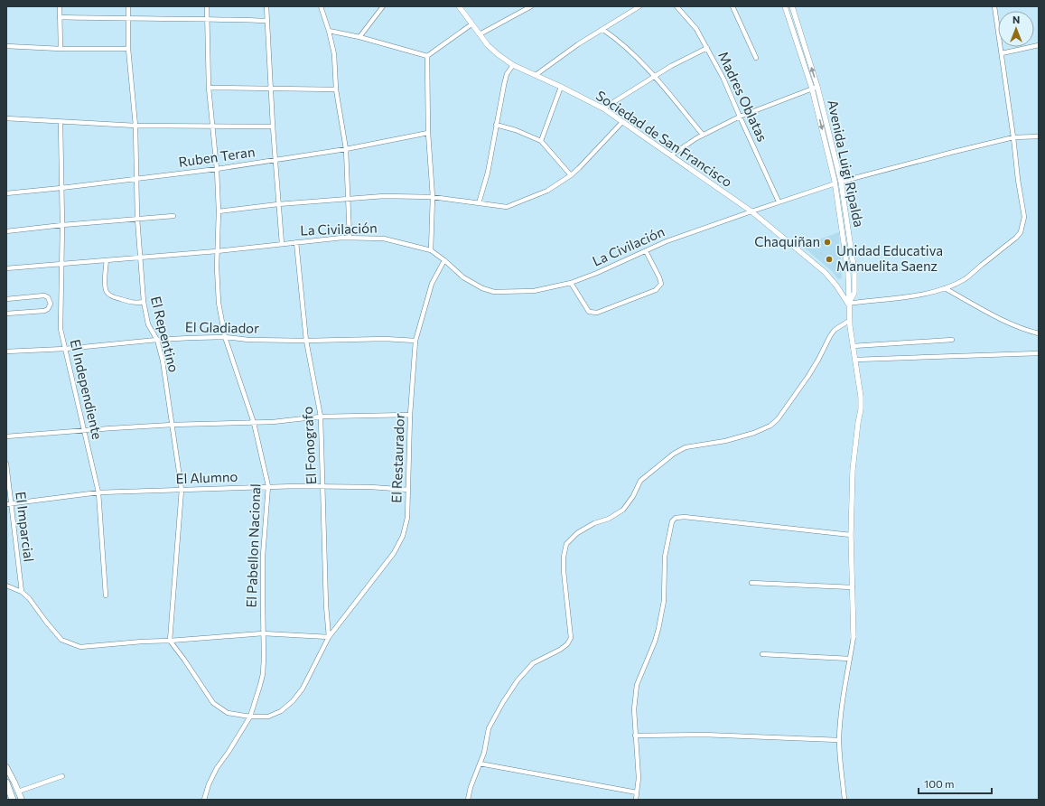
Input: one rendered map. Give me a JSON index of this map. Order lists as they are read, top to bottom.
{
  "streets": {
    "street": [
      "Madres Oblatas",
      "Sociedad de San Francisco",
      "Ruben Teran",
      "Avenida Luigi Ripalda",
      "La Civilación",
      "El Gladiador",
      "El Repentino",
      "El Independiente",
      "El Fonografo",
      "El Restaurador",
      "El Alumno",
      "El Imparcial",
      "El Pabellon Nacional"
    ]
  },
  "crossings": [
    ["Madres Oblatas", "La Civilación"],
    ["Sociedad de San Francisco", "Avenida Luigi Ripalda"],
    ["Sociedad de San Francisco", "La Civilación"],
    ["Ruben Teran", "El Repentino"],
    ["Ruben Teran", "El Independiente"],
    ["Ruben Teran", "El Pabellon Nacional"],
    ["Avenida Luigi Ripalda", "La Civilación"],
    ["La Civilación", "El Repentino"],
    ["La Civilación", "El Independiente"],
    ["La Civilación", "El Fonografo"],
    ["La Civilación", "El Restaurador"],
    ["La Civilación", "El Pabellon Nacional"],
    ["El Gladiador", "El Repentino"],
    ["El Gladiador", "El Independiente"],
    ["El Gladiador", "El Fonografo"],
    ["El Gladiador", "El Restaurador"],
    ["El Gladiador", "El Pabellon Nacional"],
    ["El Repentino", "El Restaurador"],
    ["El Repentino", "El Alumno"],
    ["El Independiente", "El Alumno"],
    ["El Fonografo", "El Restaurador"],
    ["El Fonografo", "El Alumno"],
    ["El Restaurador", "El Alumno"],
    ["El Restaurador", "El Pabellon Nacional"],
    ["El Alumno", "El Imparcial"],
    ["El Alumno", "El Pabellon Nacional"]
  ],
  "places": ["Chaquiñan", "Unidad Educativa Manuelita Saenz"],
  "scale_bar": "100 m",
  "north": "top"
}
